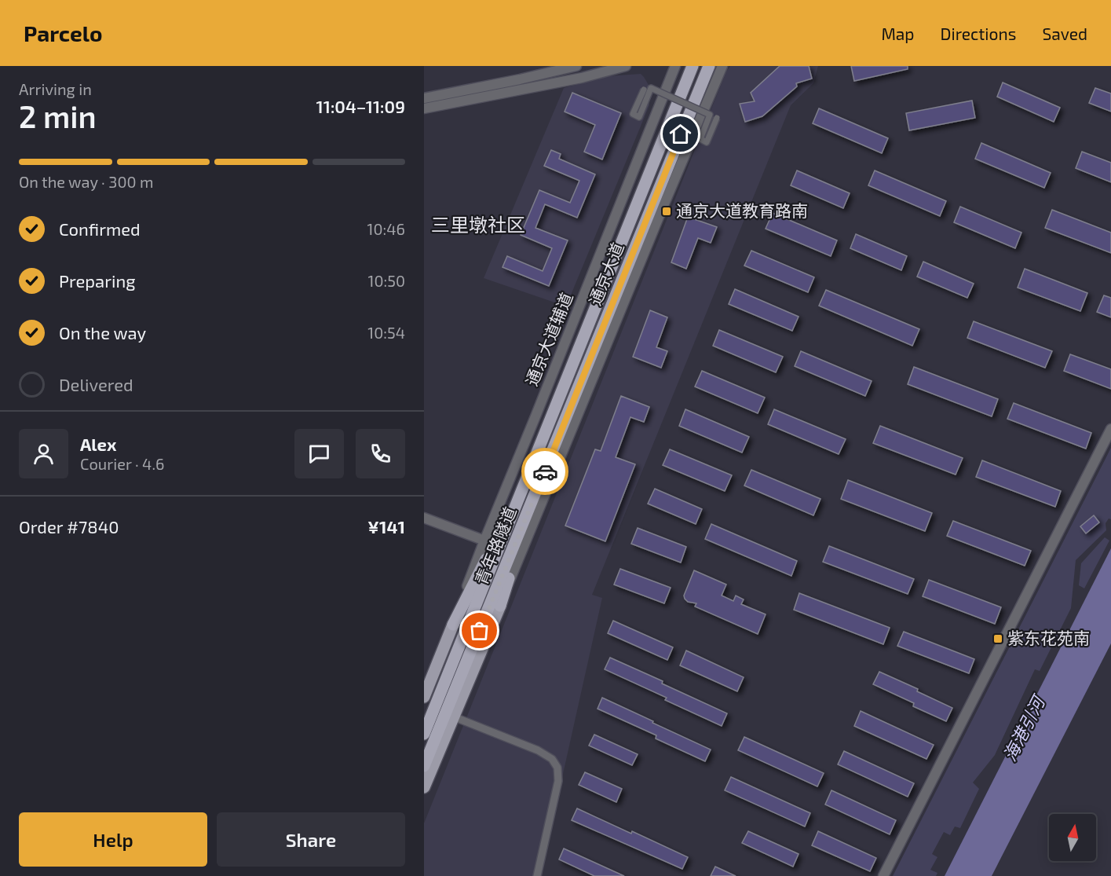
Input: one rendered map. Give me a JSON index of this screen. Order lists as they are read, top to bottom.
{
  "streets": {
    "highway": ["通京大道", "青年路隧道"],
    "street": ["通京大道辅道"]
  },
  "crossings": [
    ["通京大道", "青年路隧道"]
  ],
  "districts": ["三里墩社区"],
  "water": ["海港引河"],
  "places": {
    "transit": ["通京大道教育路南", "紫东花苑南"]
  },
  "north": "top",
  "page": {
    "header": "Parcelo",
    "nav": ["Map", "Directions", "Saved"],
    "heading": ["2 min", "Arriving in", "11:04–11:09"],
    "panel": [
      "Alex",
      "Courier · 4.6",
      "Order #7840",
      "¥141"
    ],
    "bar": "On the way · 300 m",
    "list": [
      ["Confirmed", "10:46"],
      ["Preparing", "10:50"],
      ["On the way", "10:54"],
      "Delivered"
    ],
    "buttons": ["Help", "Share"]
  }
}
